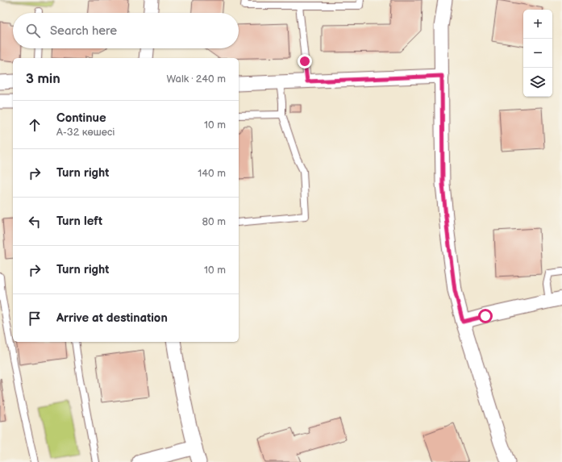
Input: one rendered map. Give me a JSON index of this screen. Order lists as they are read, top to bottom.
{
  "page": {
    "map_buttons": ["+", "−"],
    "search": "Search here",
    "heading": ["3 min", "Walk · 240 m"],
    "list": [
      ["Continue", "А-32 көшесі", "10 m"],
      ["Turn right", "140 m"],
      ["Turn left", "80 m"],
      ["Turn right", "10 m"],
      "Arrive at destination"
    ]
  }
}
